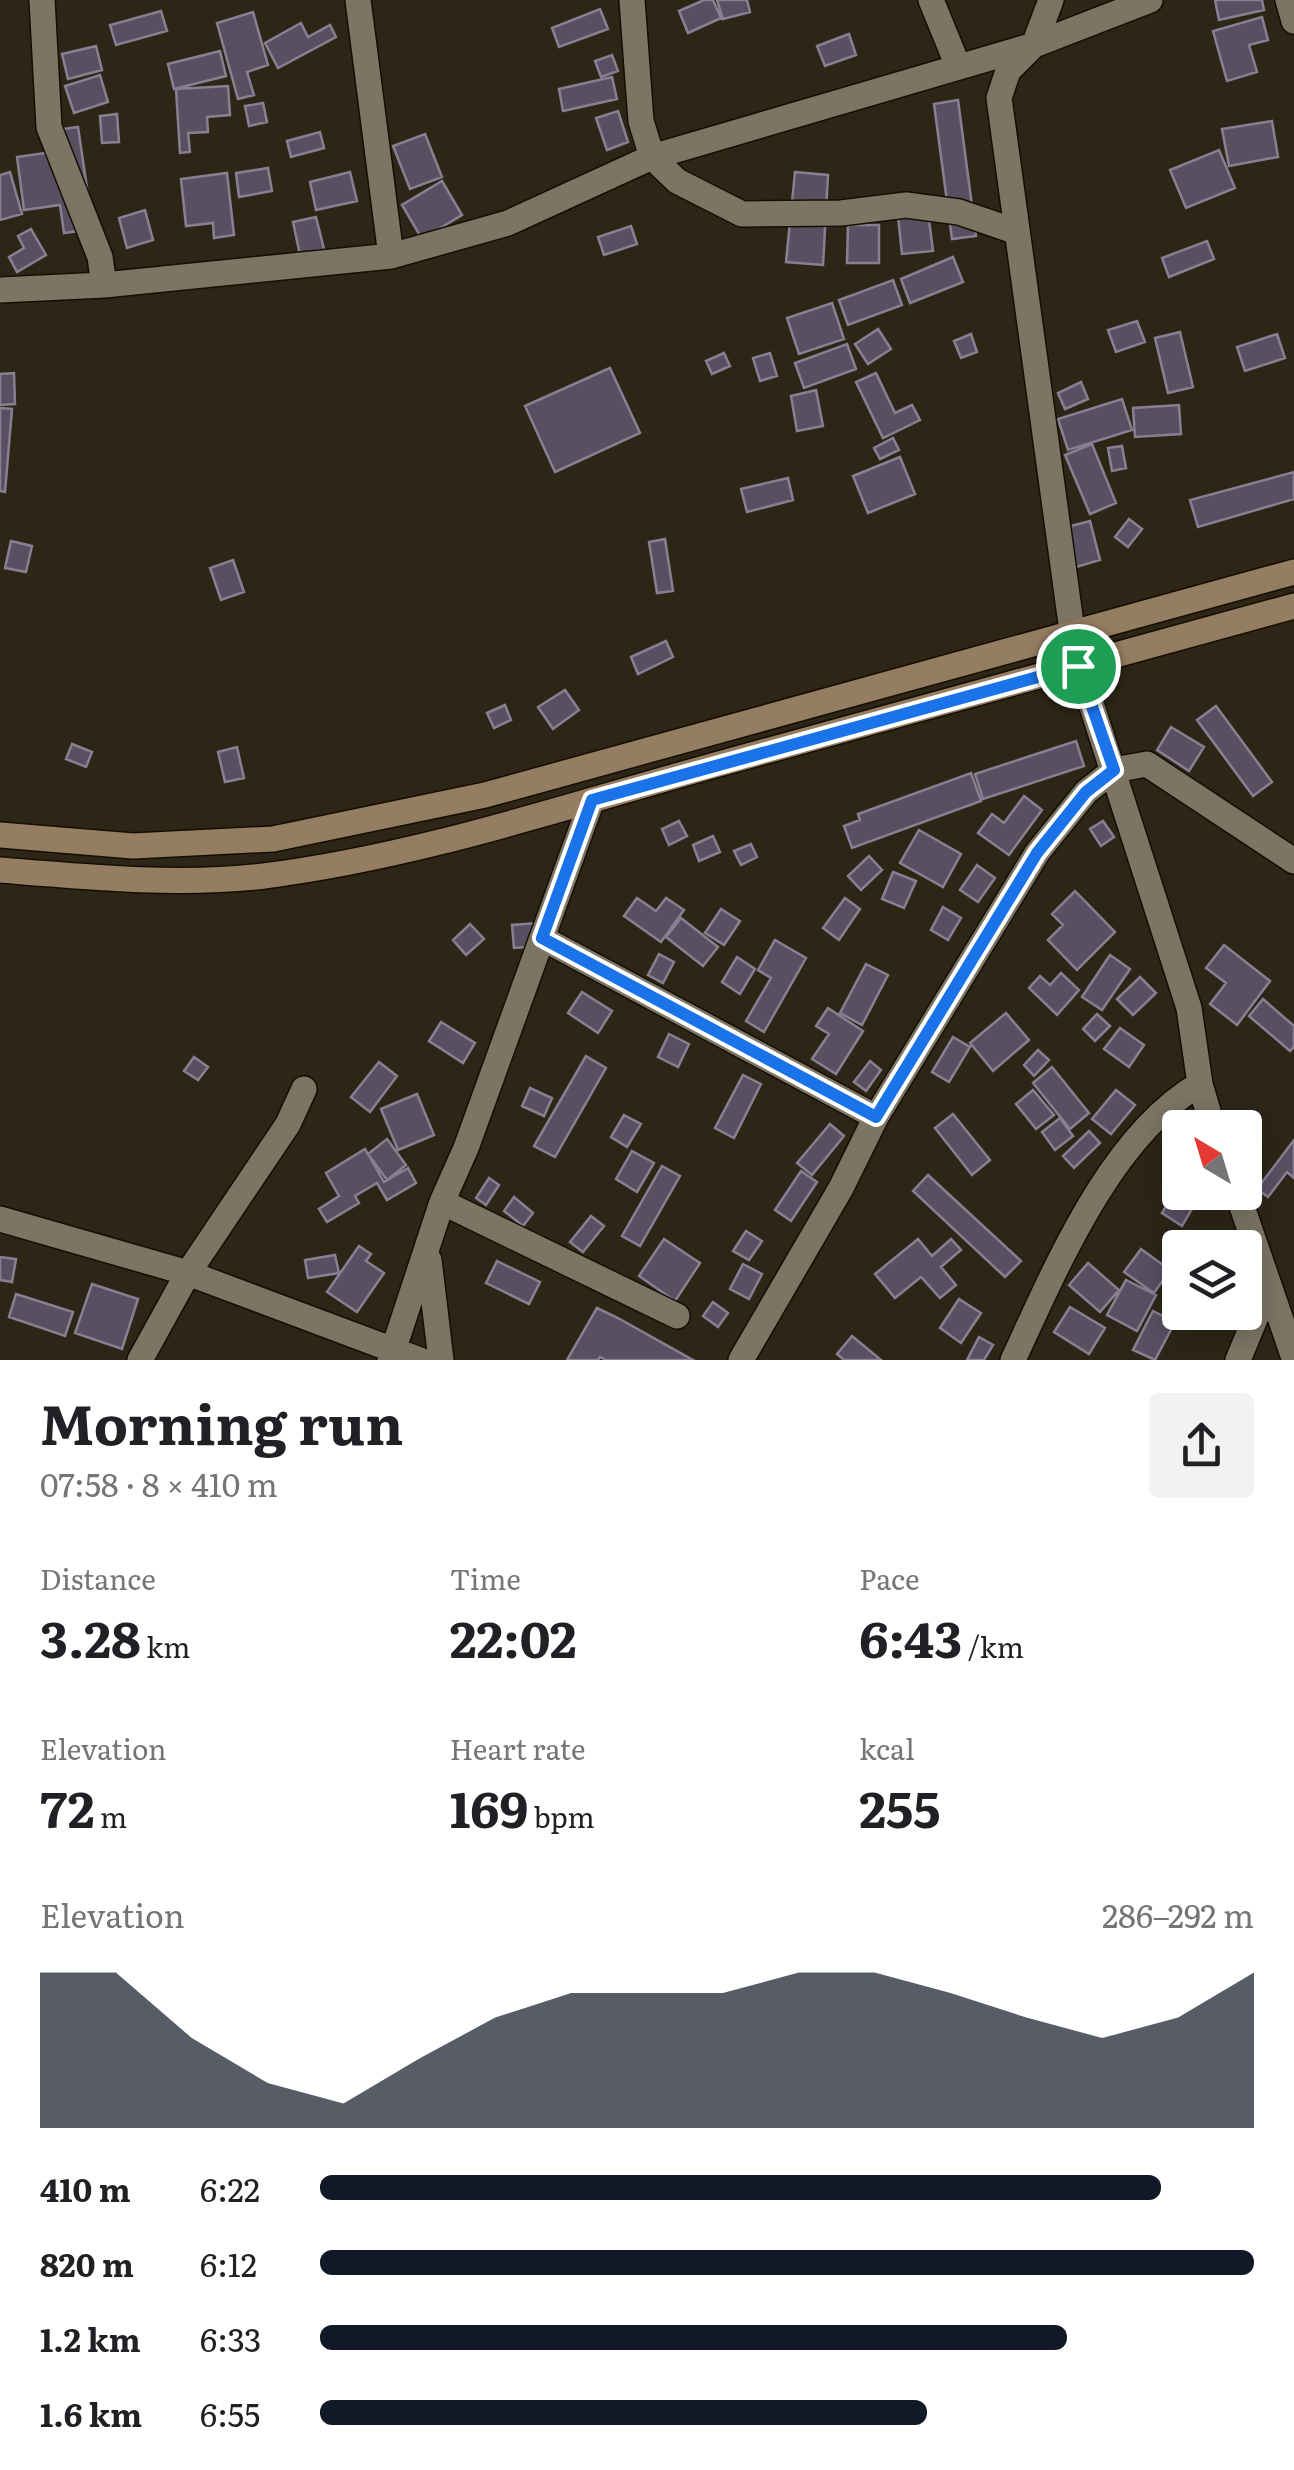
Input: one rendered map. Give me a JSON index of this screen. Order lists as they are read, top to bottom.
{
  "north": "top left",
  "page": {
    "heading": ["Morning run", "07:58 · 8 × 410 m"],
    "stats": [
      ["Distance", "3.28 km"],
      ["Time", "22:02"],
      ["Pace", "6:43 /km"],
      ["Elevation", "72 m"],
      ["Heart rate", "169 bpm"],
      ["kcal", "255"]
    ],
    "chart": ["Elevation", "286–292 m"],
    "list": [
      {
        "name": "410 m",
        "note": "6:22"
      },
      {
        "name": "820 m",
        "note": "6:12"
      },
      {
        "name": "1.2 km",
        "note": "6:33"
      },
      {
        "name": "1.6 km",
        "note": "6:55"
      }
    ]
  }
}
